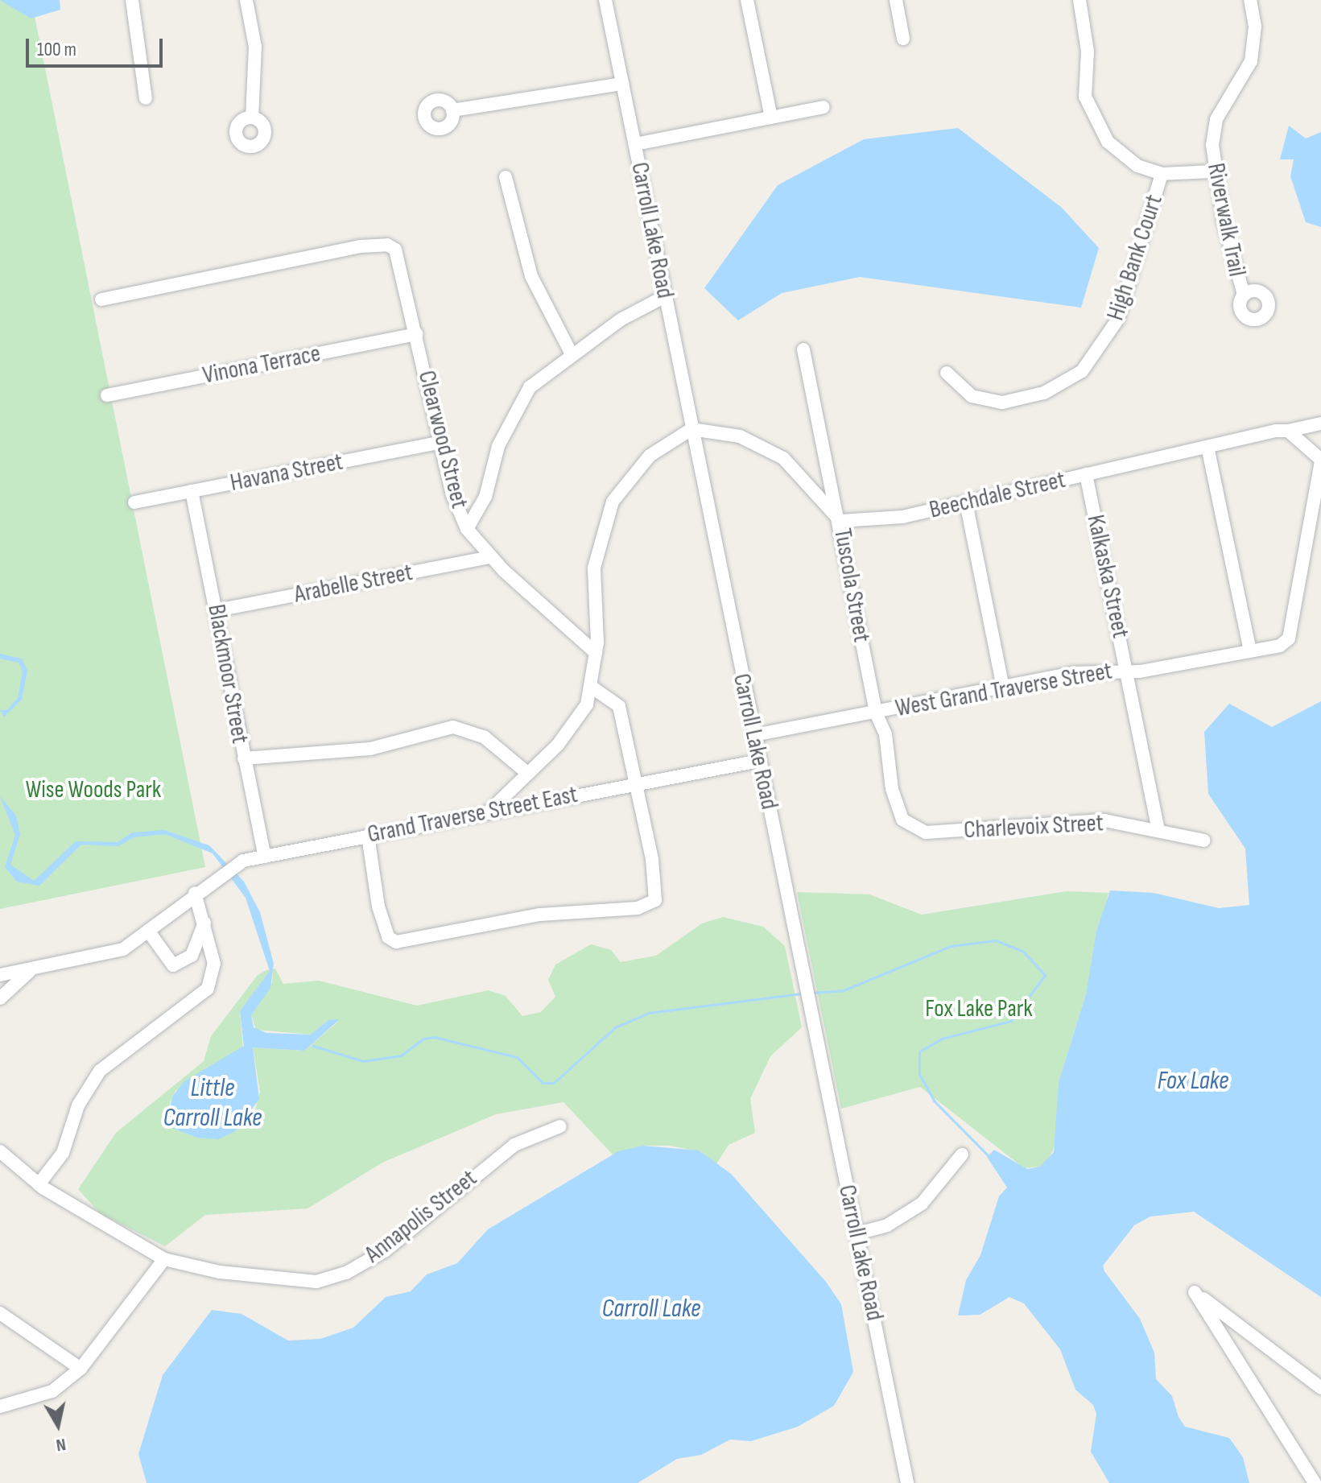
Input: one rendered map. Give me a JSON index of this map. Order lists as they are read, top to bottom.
{
  "streets": {
    "street": [
      "Riverwalk Trail",
      "Carroll Lake Road",
      "High Bank Court",
      "Vinona Terrace",
      "Clearwood Street",
      "Havana Street",
      "Beechdale Street",
      "Kalkaska Street",
      "Arabelle Street",
      "Tuscola Street",
      "Blackmoor Street",
      "West Grand Traverse Street",
      "Grand Traverse Street East",
      "Charlevoix Street",
      "Annapolis Street"
    ]
  },
  "crossings": [
    ["Carroll Lake Road", "West Grand Traverse Street"],
    ["Carroll Lake Road", "Grand Traverse Street East"],
    ["Vinona Terrace", "Clearwood Street"],
    ["Clearwood Street", "Havana Street"],
    ["Clearwood Street", "Arabelle Street"],
    ["Havana Street", "Blackmoor Street"],
    ["Beechdale Street", "Kalkaska Street"],
    ["Beechdale Street", "Tuscola Street"],
    ["Kalkaska Street", "West Grand Traverse Street"],
    ["Kalkaska Street", "Charlevoix Street"],
    ["Arabelle Street", "Blackmoor Street"],
    ["Tuscola Street", "West Grand Traverse Street"],
    ["Tuscola Street", "Charlevoix Street"],
    ["Blackmoor Street", "Grand Traverse Street East"]
  ],
  "water": ["Fox Lake", "Little Carroll Lake", "Carroll Lake"],
  "parks": ["Wise Woods Park", "Fox Lake Park"],
  "scale_bar": "100 m",
  "north": "bottom"
}
